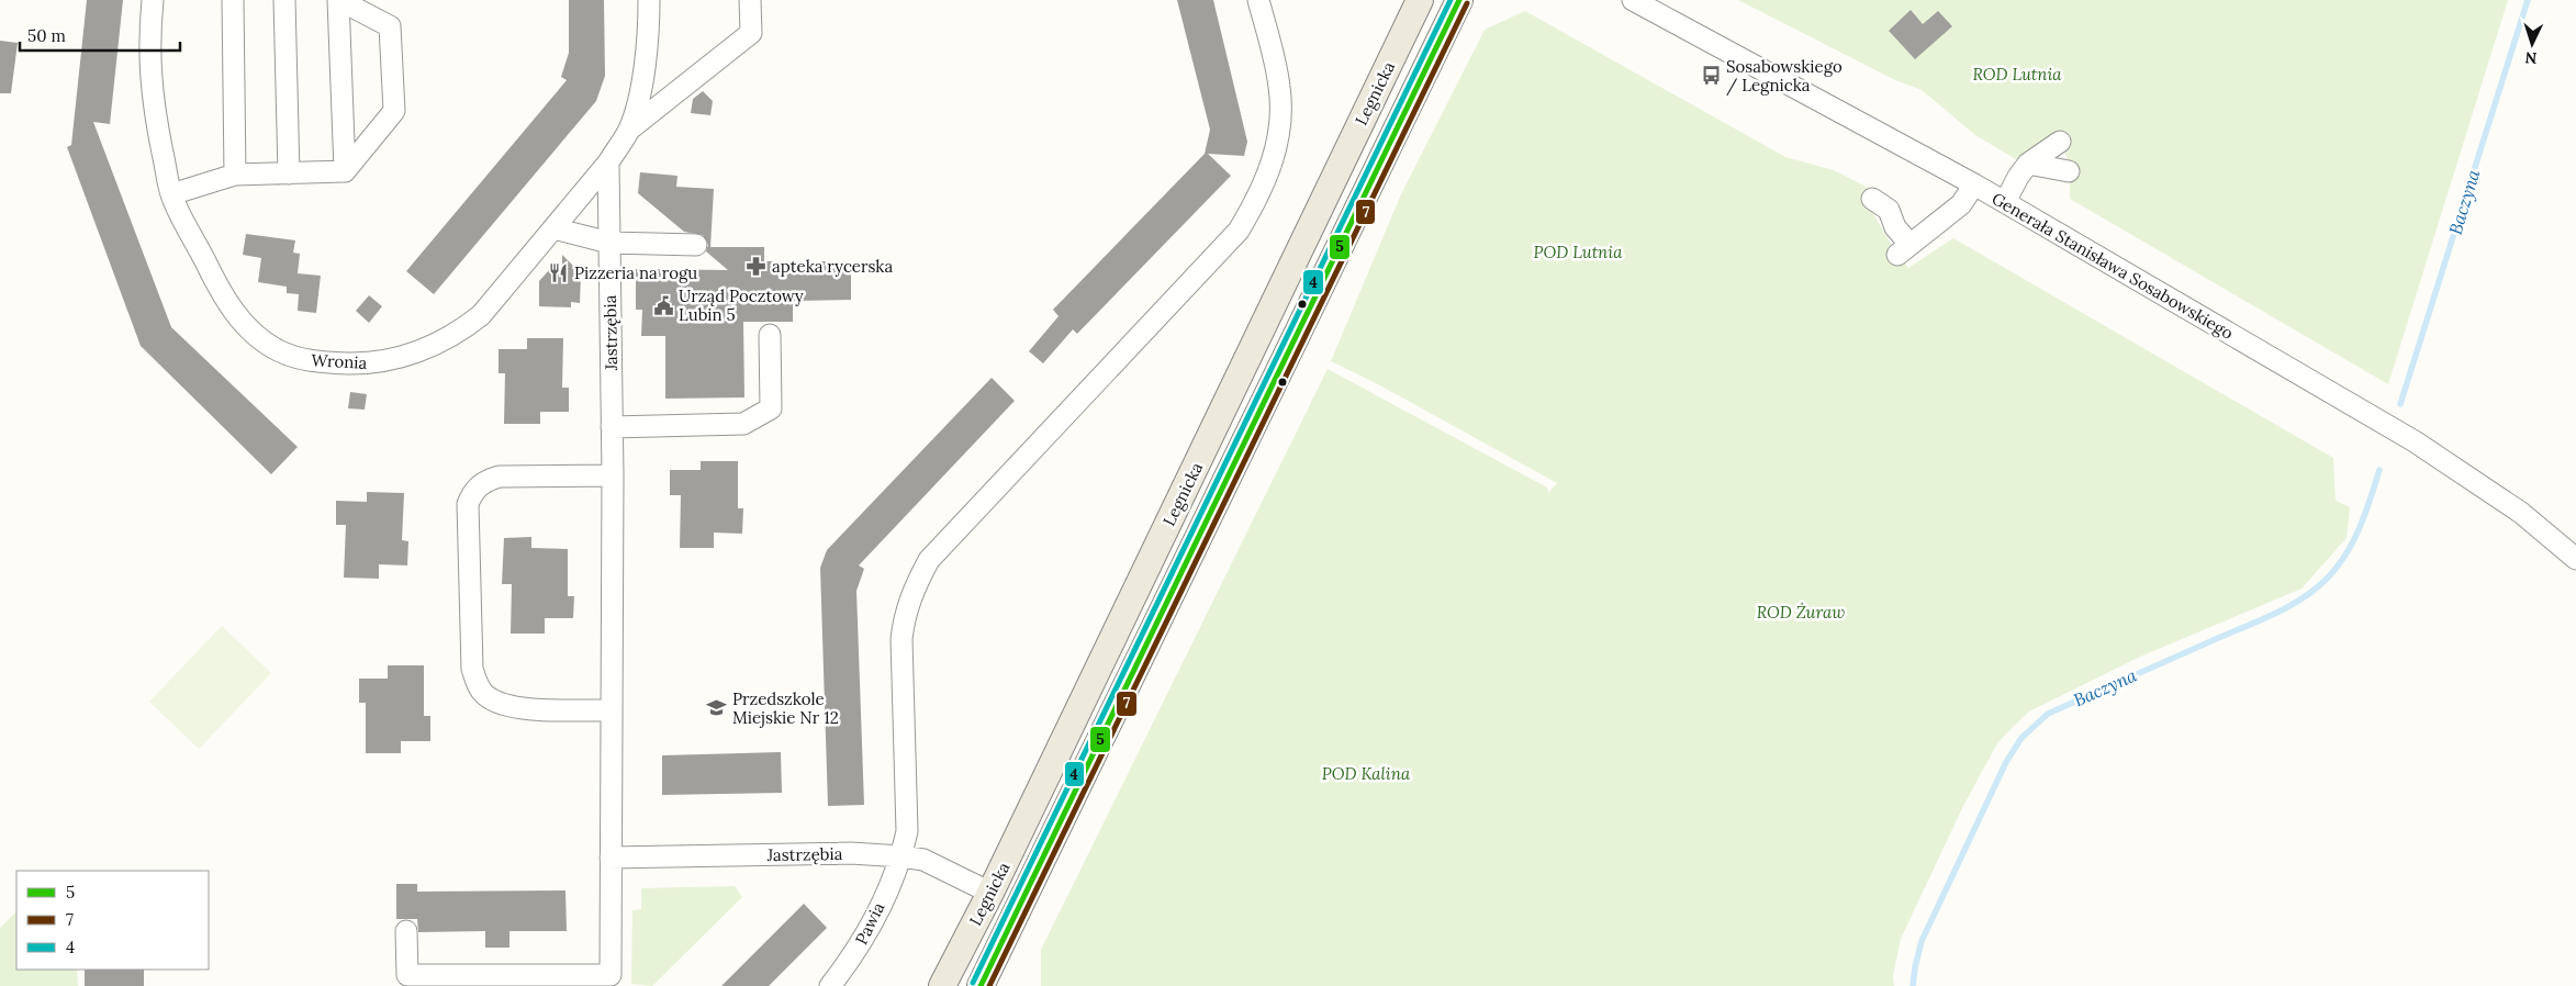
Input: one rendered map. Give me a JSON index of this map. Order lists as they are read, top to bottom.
{
  "streets": {
    "main road": ["Legnicka"],
    "street": [
      "Generała Stanisława Sosabowskiego",
      "Jastrzębia",
      "Wronia",
      "Pawia"
    ]
  },
  "crossings": [
    ["Legnicka", "Jastrzębia"],
    ["Jastrzębia", "Wronia"],
    ["Jastrzębia", "Pawia"]
  ],
  "water": ["Baczyna"],
  "parks": [
    "ROD Lutnia",
    "POD Lutnia",
    "ROD Żuraw",
    "POD Kalina"
  ],
  "places": {
    "bus stop": ["Sosabowskiego / Legnicka"],
    "pharmacy": ["apteka rycerska"],
    "restaurant": ["Pizzeria na rogu"],
    "public building": ["Urząd Pocztowy Lubin 5"],
    "school or university": ["Przedszkole Miejskie Nr 12"]
  },
  "lines": ["transit line 5", "transit line 4", "transit line 7"],
  "legend": ["5", "7", "4"],
  "scale_bar": "50 m",
  "north": "bottom"
}
